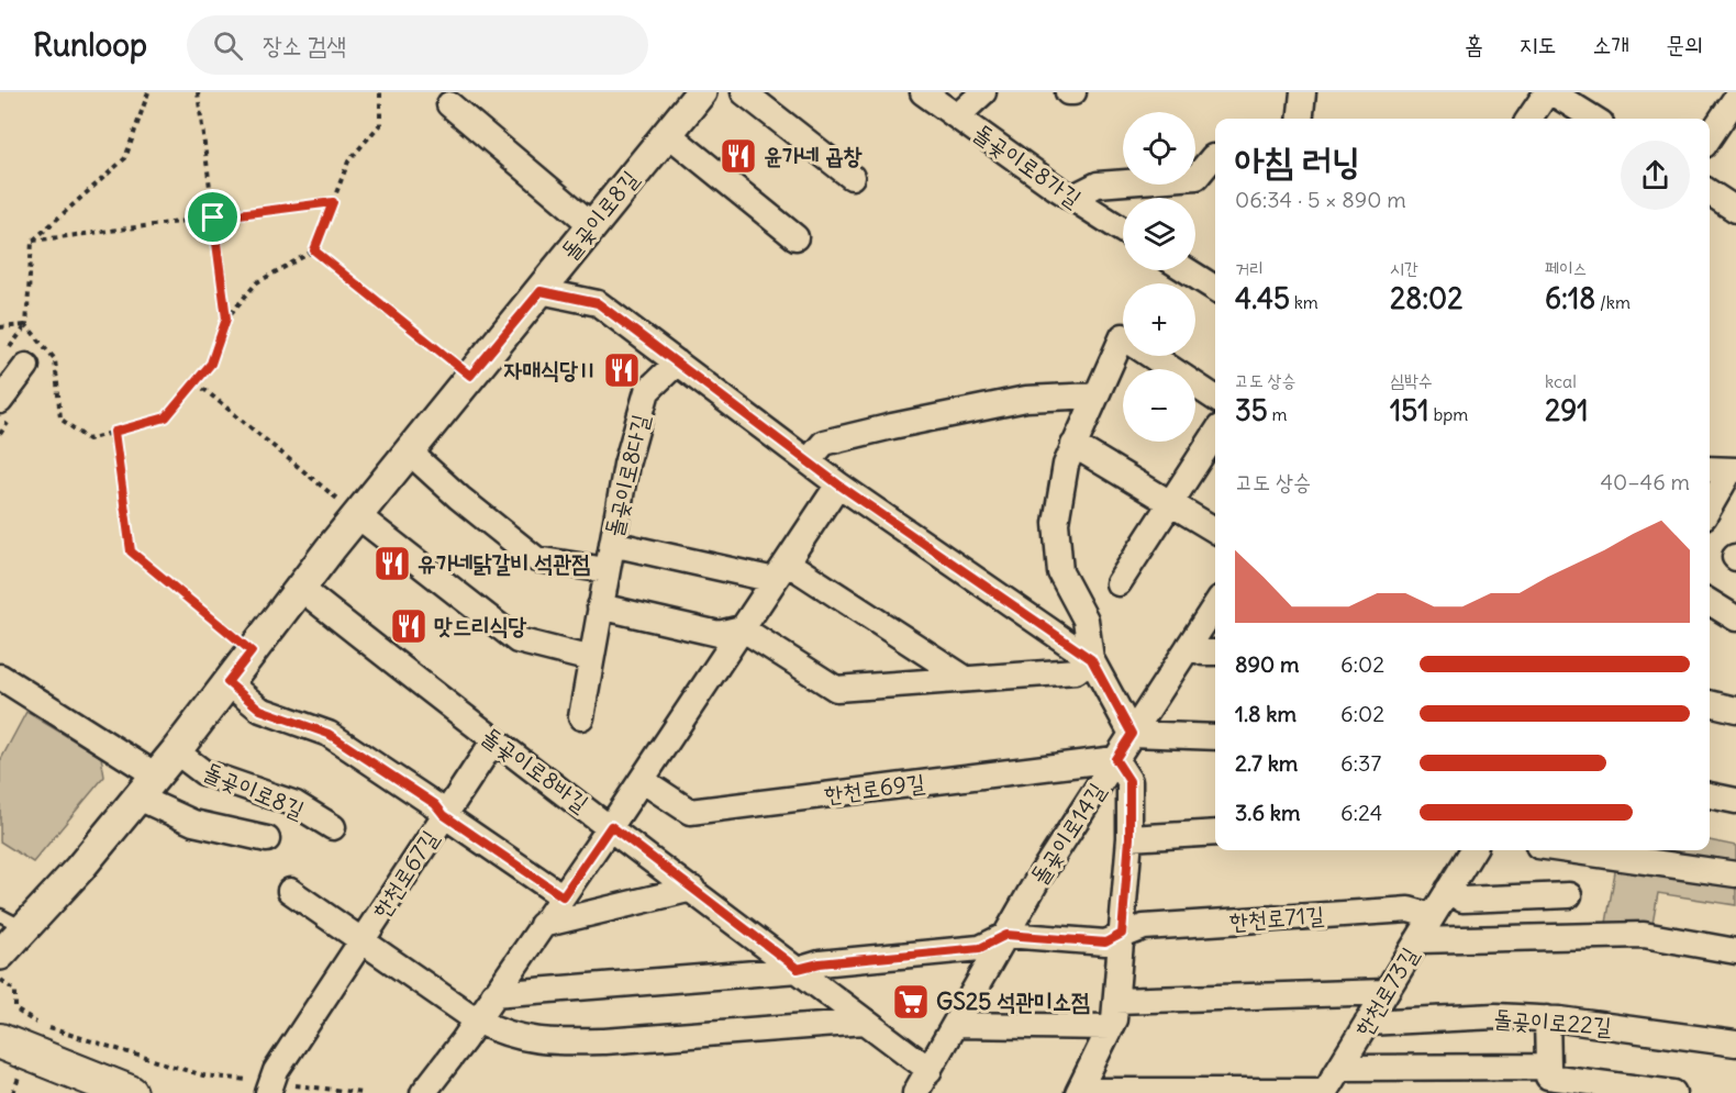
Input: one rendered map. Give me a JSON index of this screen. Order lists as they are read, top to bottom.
{
  "streets": {
    "street": [
      "돌곶이로8가길",
      "돌곶이로8길",
      "돌곶이로8다길",
      "돌곶이로8바길",
      "한천로69길",
      "돌곶이로14길",
      "한천로67길",
      "한천로71길",
      "한천로73길",
      "돌곶이로22길"
    ]
  },
  "crossings": [
    ["돌곶이로8길", "돌곶이로8바길"],
    ["돌곶이로8바길", "돌곶이로14길"],
    ["돌곶이로8바길", "한천로67길"],
    ["한천로69길", "돌곶이로14길"],
    ["돌곶이로14길", "한천로71길"],
    ["한천로71길", "한천로73길"],
    ["한천로73길", "돌곶이로22길"]
  ],
  "places": {
    "restaurant": [
      "윤가네 곱창",
      "자매식당Ⅱ",
      "유가네닭갈비 석관점",
      "맛드리식당"
    ],
    "supermarket": ["GS25 석관미소점"]
  },
  "page": {
    "header": "Runloop",
    "search": "장소 검색",
    "nav": [
      "홈",
      "지도",
      "소개",
      "문의"
    ],
    "map_buttons": ["+", "−"],
    "heading": ["아침 러닝", "06:34 · 5 × 890 m"],
    "stats": [
      ["거리", "4.45 km"],
      ["시간", "28:02"],
      ["페이스", "6:18 /km"],
      ["고도 상승", "35 m"],
      ["심박수", "151 bpm"],
      ["kcal", "291"]
    ],
    "chart": ["고도 상승", "40–46 m"],
    "list": [
      {
        "name": "890 m",
        "note": "6:02"
      },
      {
        "name": "1.8 km",
        "note": "6:02"
      },
      {
        "name": "2.7 km",
        "note": "6:37"
      },
      {
        "name": "3.6 km",
        "note": "6:24"
      }
    ]
  }
}
